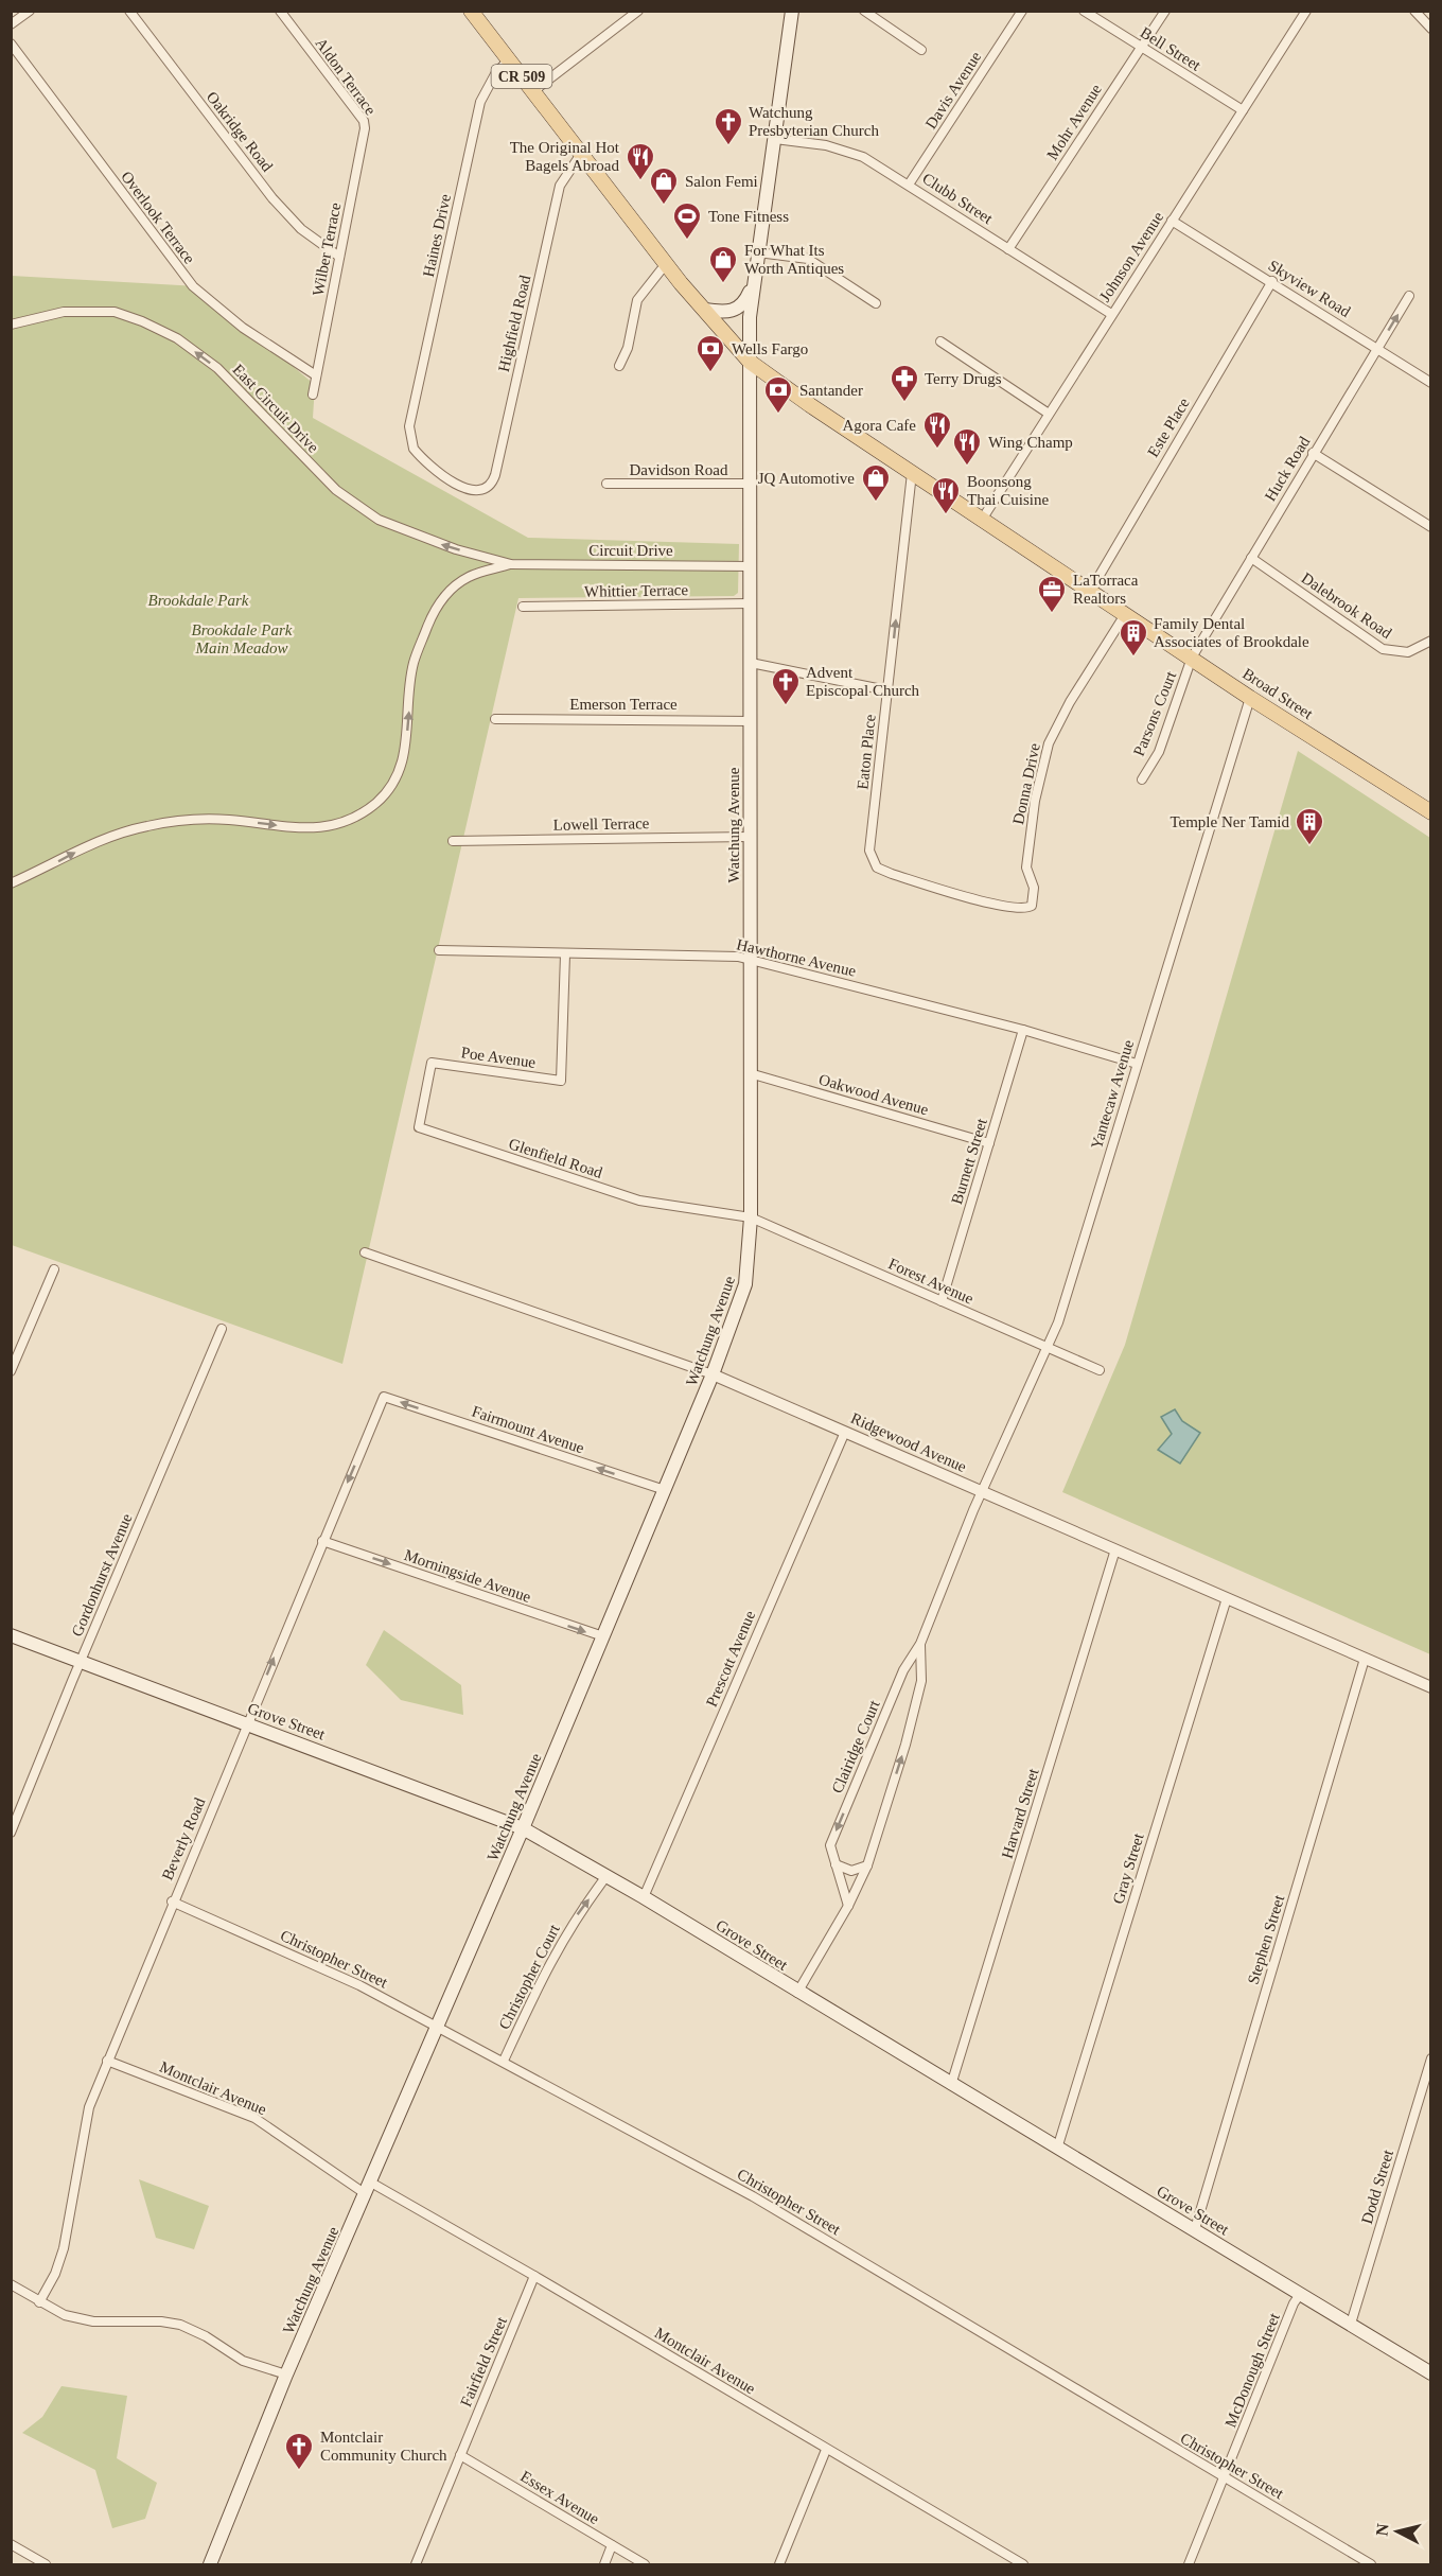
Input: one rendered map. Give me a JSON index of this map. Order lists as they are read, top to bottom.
{
  "streets": {
    "main road": [
      "CR 509",
      "Broad Street",
      "Watchung Avenue",
      "Grove Street"
    ],
    "street": [
      "Bell Street",
      "Aldon Terrace",
      "Davis Avenue",
      "Mohr Avenue",
      "Oakridge Road",
      "Clubb Street",
      "Overlook Terrace",
      "Haines Drive",
      "Wilber Terrace",
      "Johnson Avenue",
      "Skyview Road",
      "Highfield Road",
      "East Circuit Drive",
      "Este Place",
      "Huck Road",
      "Davidson Road",
      "Circuit Drive",
      "Whittier Terrace",
      "Dalebrook Road",
      "Emerson Terrace",
      "Parsons Court",
      "Eaton Place",
      "Donna Drive",
      "Lowell Terrace",
      "Hawthorne Avenue",
      "Poe Avenue",
      "Oakwood Avenue",
      "Yantecaw Avenue",
      "Glenfield Road",
      "Burnett Street",
      "Forest Avenue",
      "Fairmount Avenue",
      "Ridgewood Avenue",
      "Gordonhurst Avenue",
      "Morningside Avenue",
      "Prescott Avenue",
      "Clairidge Court",
      "Harvard Street",
      "Beverly Road",
      "Gray Street",
      "Stephen Street",
      "Christopher Street",
      "Christopher Court",
      "Montclair Avenue",
      "Dodd Street",
      "Fairfield Street",
      "McDonough Street",
      "Essex Avenue"
    ]
  },
  "crossings": [
    ["Bell Street", "Mohr Avenue"],
    ["Bell Street", "Johnson Avenue"],
    ["Aldon Terrace", "Wilber Terrace"],
    ["Davis Avenue", "Clubb Street"],
    ["Mohr Avenue", "Clubb Street"],
    ["Oakridge Road", "Wilber Terrace"],
    ["Clubb Street", "Johnson Avenue"],
    ["Clubb Street", "Watchung Avenue"],
    ["Overlook Terrace", "Wilber Terrace"],
    ["Haines Drive", "Highfield Road"],
    ["Haines Drive", "Broad Street"],
    ["Johnson Avenue", "Skyview Road"],
    ["Johnson Avenue", "Broad Street"],
    ["Skyview Road", "Este Place"],
    ["Skyview Road", "Huck Road"],
    ["Highfield Road", "Broad Street"],
    ["East Circuit Drive", "Circuit Drive"],
    ["Este Place", "Broad Street"],
    ["Huck Road", "Dalebrook Road"],
    ["Huck Road", "Broad Street"],
    ["Huck Road", "Parsons Court"],
    ["Davidson Road", "Watchung Avenue"],
    ["Circuit Drive", "Watchung Avenue"],
    ["Whittier Terrace", "Watchung Avenue"],
    ["Broad Street", "Parsons Court"],
    ["Broad Street", "Eaton Place"],
    ["Broad Street", "Donna Drive"],
    ["Broad Street", "Watchung Avenue"],
    ["Broad Street", "Yantecaw Avenue"],
    ["Emerson Terrace", "Watchung Avenue"],
    ["Eaton Place", "Donna Drive"],
    ["Lowell Terrace", "Watchung Avenue"],
    ["Watchung Avenue", "Hawthorne Avenue"],
    ["Watchung Avenue", "Oakwood Avenue"],
    ["Watchung Avenue", "Glenfield Road"],
    ["Watchung Avenue", "Forest Avenue"],
    ["Watchung Avenue", "Fairmount Avenue"],
    ["Watchung Avenue", "Ridgewood Avenue"],
    ["Watchung Avenue", "Morningside Avenue"],
    ["Watchung Avenue", "Grove Street"],
    ["Watchung Avenue", "Christopher Street"],
    ["Watchung Avenue", "Montclair Avenue"],
    ["Hawthorne Avenue", "Poe Avenue"],
    ["Hawthorne Avenue", "Yantecaw Avenue"],
    ["Hawthorne Avenue", "Burnett Street"],
    ["Poe Avenue", "Glenfield Road"],
    ["Oakwood Avenue", "Burnett Street"],
    ["Yantecaw Avenue", "Forest Avenue"],
    ["Yantecaw Avenue", "Ridgewood Avenue"],
    ["Yantecaw Avenue", "Clairidge Court"],
    ["Glenfield Road", "Forest Avenue"],
    ["Burnett Street", "Forest Avenue"],
    ["Fairmount Avenue", "Beverly Road"],
    ["Ridgewood Avenue", "Prescott Avenue"],
    ["Ridgewood Avenue", "Clairidge Court"],
    ["Ridgewood Avenue", "Harvard Street"],
    ["Ridgewood Avenue", "Gray Street"],
    ["Ridgewood Avenue", "Stephen Street"],
    ["Gordonhurst Avenue", "Grove Street"],
    ["Morningside Avenue", "Beverly Road"],
    ["Prescott Avenue", "Grove Street"],
    ["Grove Street", "Clairidge Court"],
    ["Grove Street", "Harvard Street"],
    ["Grove Street", "Beverly Road"],
    ["Grove Street", "Gray Street"],
    ["Grove Street", "Stephen Street"],
    ["Grove Street", "Christopher Court"],
    ["Grove Street", "Dodd Street"],
    ["Grove Street", "McDonough Street"],
    ["Beverly Road", "Christopher Street"],
    ["Beverly Road", "Montclair Avenue"],
    ["Christopher Street", "Christopher Court"],
    ["Christopher Street", "McDonough Street"],
    ["Montclair Avenue", "Fairfield Street"],
    ["Fairfield Street", "Essex Avenue"]
  ],
  "one_way": [
    "East Circuit Drive",
    "Eaton Place",
    "Fairmount Avenue",
    "Morningside Avenue",
    "Christopher Court"
  ],
  "parks": ["Brookdale Park", "Brookdale Park Main Meadow"],
  "places": {
    "church": ["Watchung Presbyterian Church", "Advent Episcopal Church", "Montclair Community Church"],
    "restaurant": [
      "The Original Hot Bagels Abroad",
      "Agora Cafe",
      "Wing Champ",
      "Boonsong Thai Cuisine"
    ],
    "shop": ["Salon Femi", "For What Its Worth Antiques", "JQ Automotive"],
    "sports": ["Tone Fitness"],
    "bank": ["Wells Fargo", "Santander"],
    "pharmacy": ["Terry Drugs"],
    "office": ["LaTorraca Realtors"],
    "building": ["Family Dental Associates of Brookdale", "Temple Ner Tamid"]
  },
  "north": "left"
}
